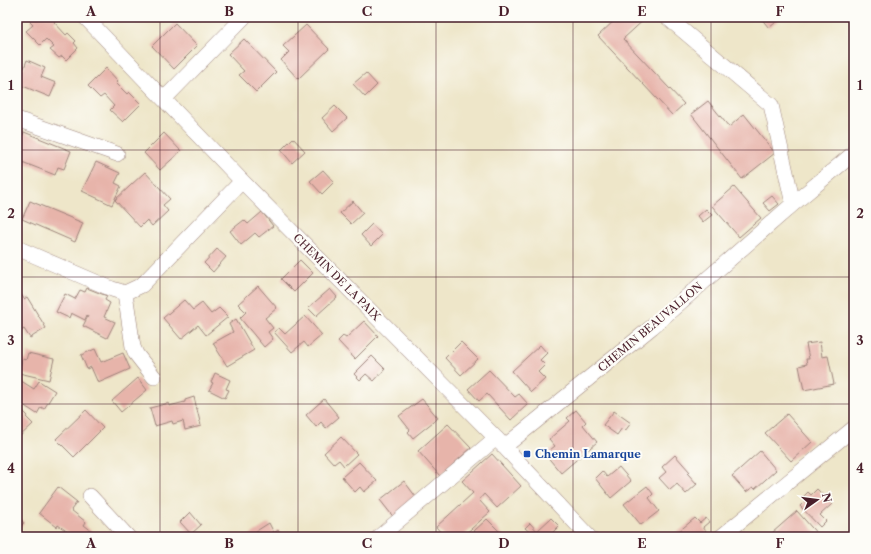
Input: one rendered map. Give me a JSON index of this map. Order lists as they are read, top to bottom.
{
  "streets": {
    "street": ["CHEMIN DE LA PAIX", "CHEMIN BEAUVALLON"]
  },
  "crossings": [
    ["CHEMIN DE LA PAIX", "CHEMIN BEAUVALLON"]
  ],
  "places": {
    "transit": ["Chemin Lamarque"]
  },
  "north": "right",
  "grid": {
    "columns": [
      "A",
      "B",
      "C",
      "D",
      "E",
      "F"
    ],
    "rows": [
      "1",
      "2",
      "3",
      "4"
    ]
  }
}
